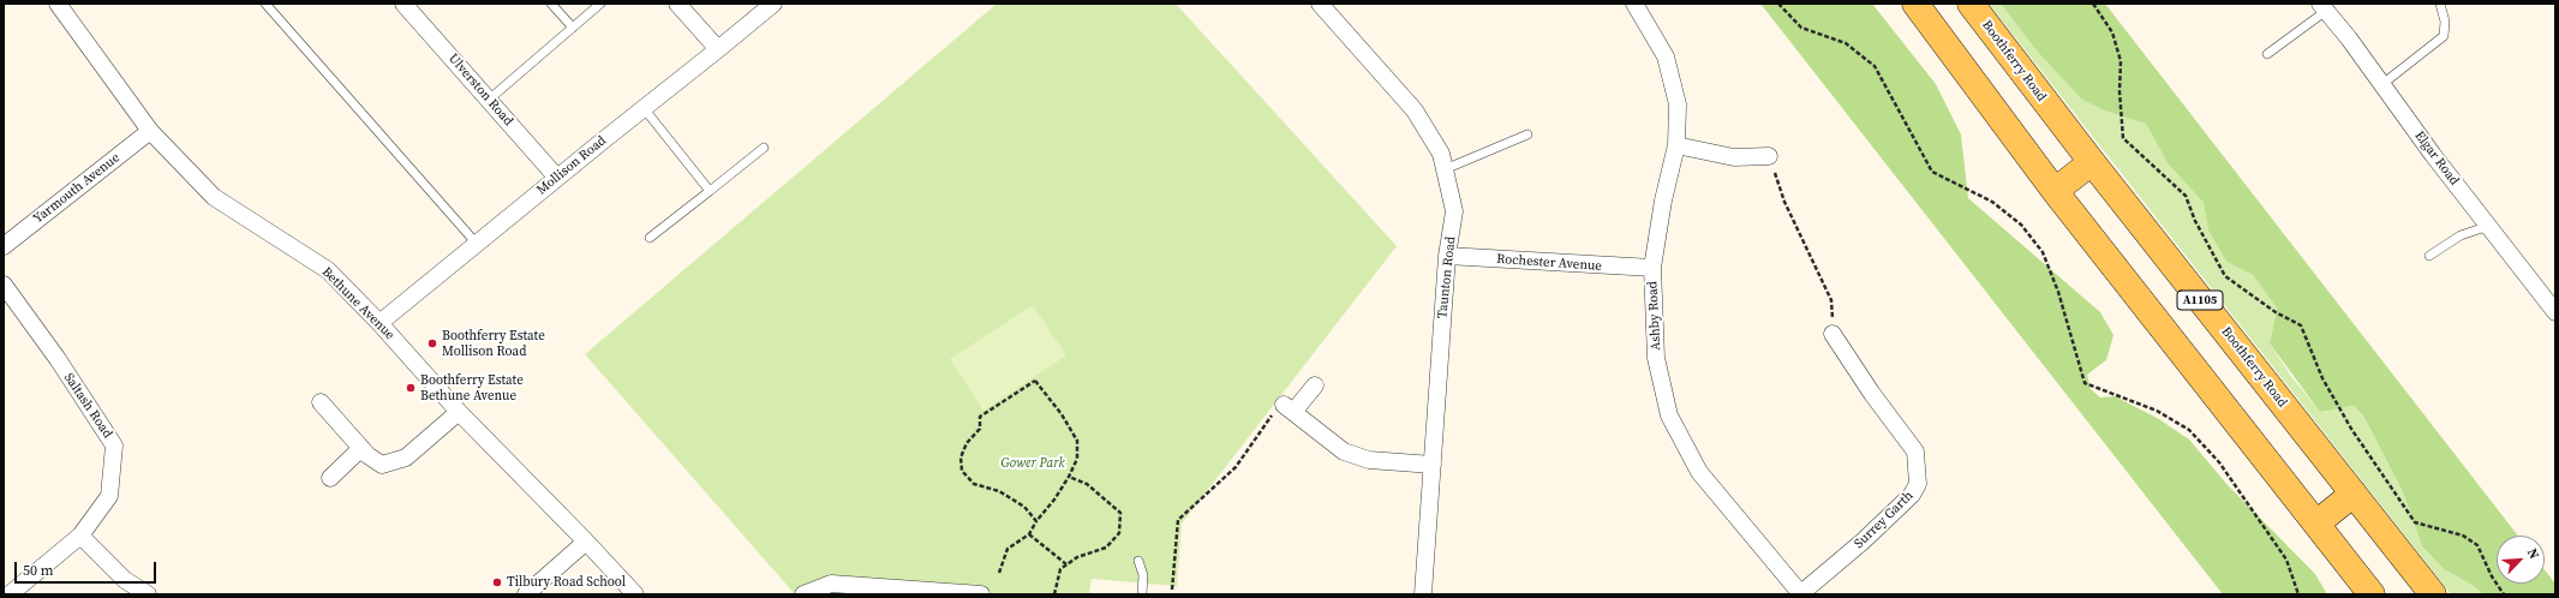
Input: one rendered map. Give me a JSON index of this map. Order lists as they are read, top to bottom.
{
  "streets": {
    "main road": ["Boothferry Road", "A1105"],
    "street": [
      "Ulverston Road",
      "Elgar Road",
      "Mollison Road",
      "Yarmouth Avenue",
      "Rochester Avenue",
      "Taunton Road",
      "Bethune Avenue",
      "Ashby Road",
      "Saltash Road",
      "Surrey Garth"
    ]
  },
  "crossings": [
    ["Ulverston Road", "Mollison Road"],
    ["Mollison Road", "Bethune Avenue"],
    ["Yarmouth Avenue", "Bethune Avenue"],
    ["Rochester Avenue", "Taunton Road"],
    ["Rochester Avenue", "Ashby Road"],
    ["Ashby Road", "Surrey Garth"]
  ],
  "parks": ["Gower Park"],
  "places": ["Boothferry Estate Mollison Road", "Boothferry Estate Bethune Avenue", "Tilbury Road School"],
  "scale_bar": "50 m",
  "north": "top right"
}
